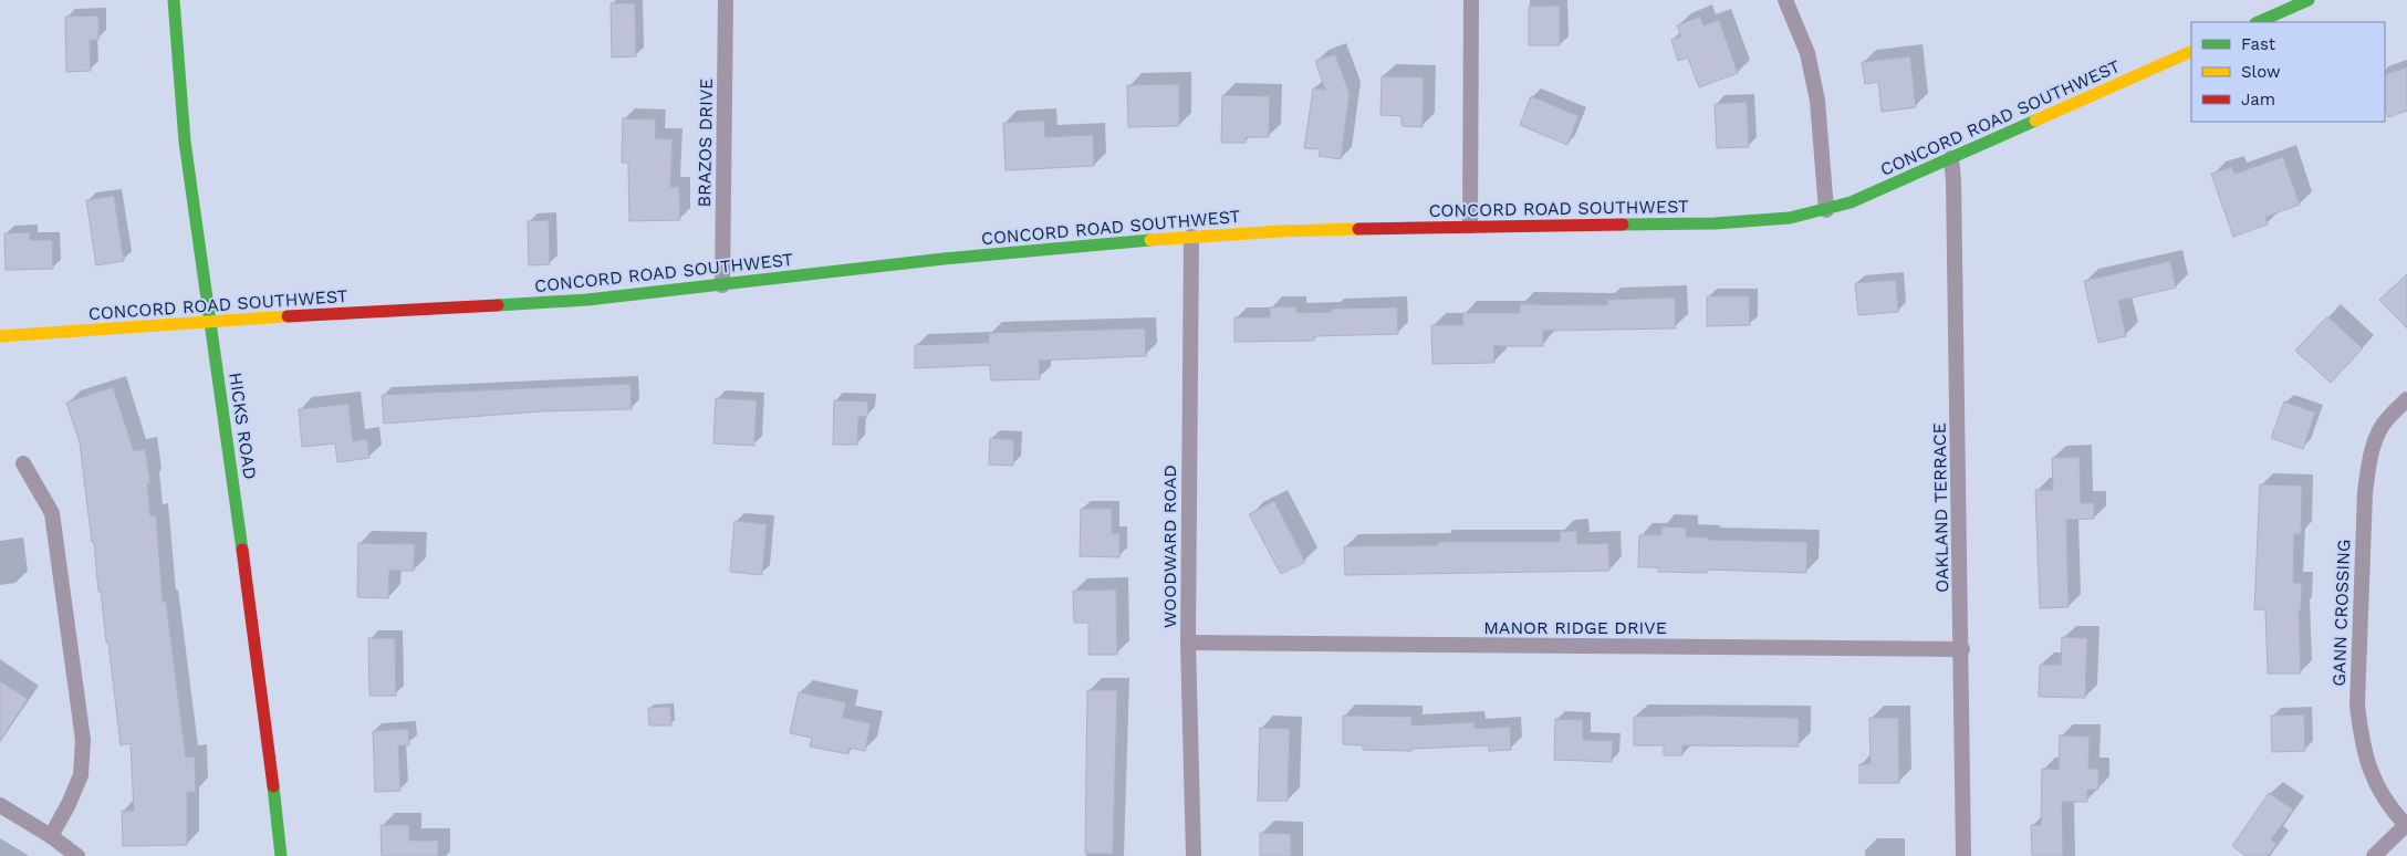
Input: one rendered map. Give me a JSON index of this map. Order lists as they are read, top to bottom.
{
  "streets": {
    "street": [
      "CONCORD ROAD SOUTHWEST",
      "BRAZOS DRIVE",
      "HICKS ROAD",
      "OAKLAND TERRACE",
      "WOODWARD ROAD",
      "GANN CROSSING",
      "MANOR RIDGE DRIVE"
    ]
  },
  "crossings": [
    ["CONCORD ROAD SOUTHWEST", "BRAZOS DRIVE"],
    ["CONCORD ROAD SOUTHWEST", "HICKS ROAD"],
    ["CONCORD ROAD SOUTHWEST", "OAKLAND TERRACE"],
    ["CONCORD ROAD SOUTHWEST", "WOODWARD ROAD"],
    ["OAKLAND TERRACE", "MANOR RIDGE DRIVE"],
    ["WOODWARD ROAD", "MANOR RIDGE DRIVE"]
  ],
  "legend": ["Fast", "Slow", "Jam"]
}
